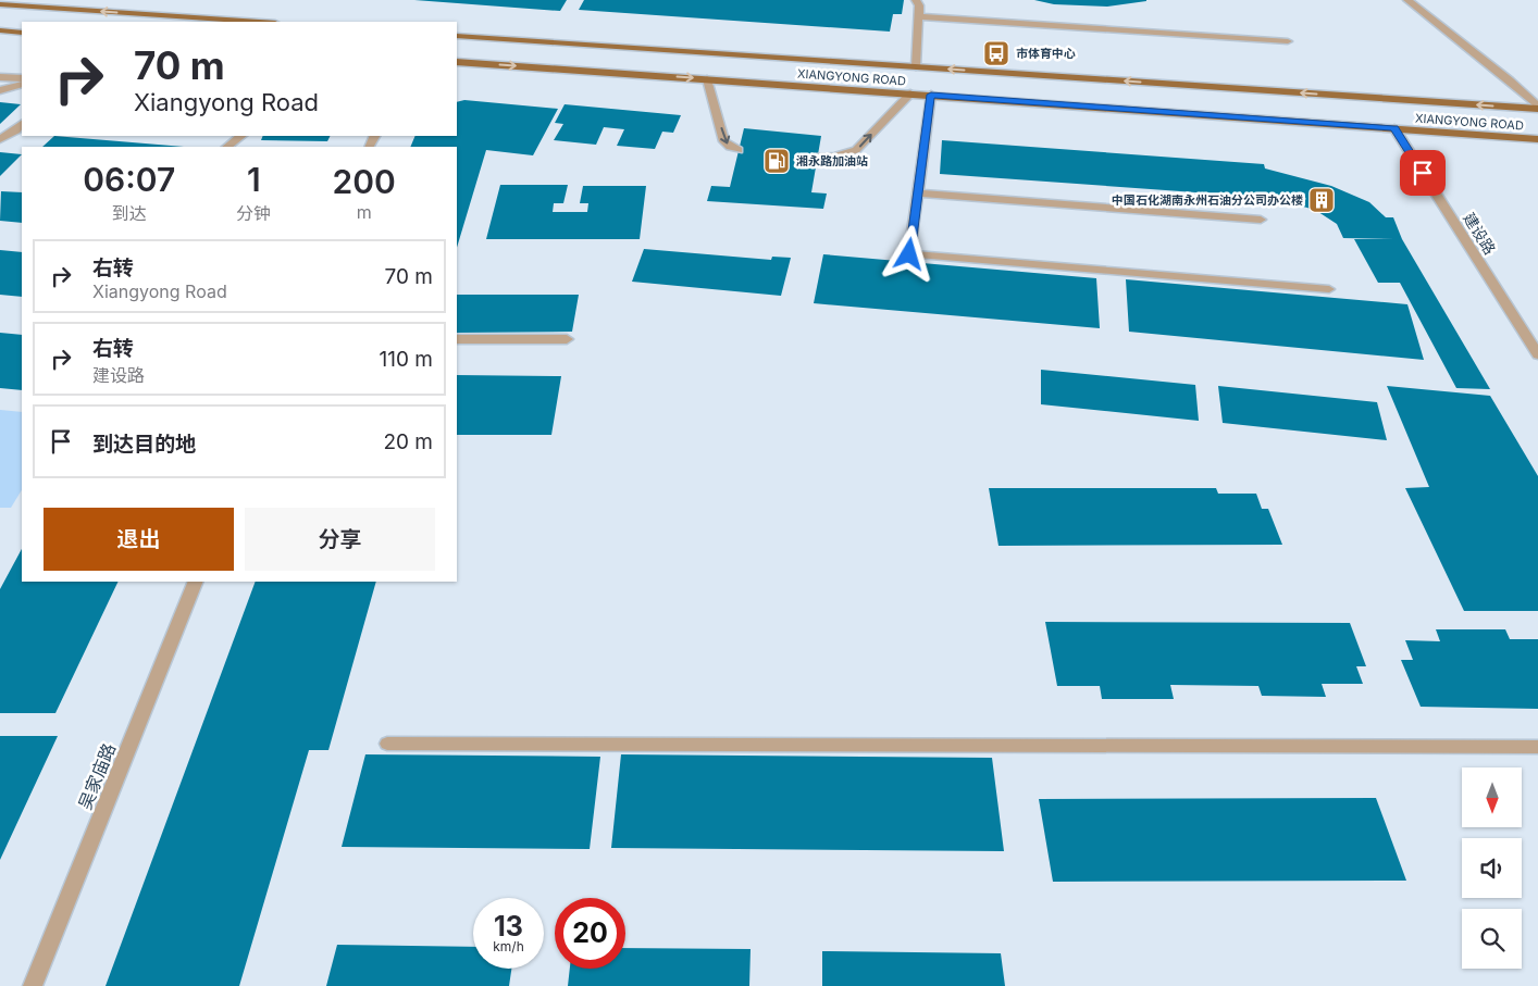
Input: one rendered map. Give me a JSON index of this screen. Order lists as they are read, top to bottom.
{
  "streets": {
    "main road": ["XIANGYONG ROAD"],
    "street": ["建设路", "吴家庙路"]
  },
  "crossings": [
    ["XIANGYONG ROAD", "建设路"]
  ],
  "places": {
    "bus stop": ["市体育中心"],
    "fuel station": ["湘永路加油站"],
    "building": ["中国石化湖南永州石油分公司办公楼"]
  },
  "north": "bottom",
  "page": {
    "turn": ["70 m", "Xiangyong Road"],
    "eta": [
      "06:07",
      "到达",
      "1",
      "分钟",
      "200",
      "m"
    ],
    "list": [
      {
        "name": "右转",
        "note": "Xiangyong Road",
        "value": "70 m"
      },
      {
        "name": "右转",
        "note": "建设路",
        "value": "110 m"
      },
      {
        "name": "到达目的地",
        "value": "20 m"
      }
    ],
    "buttons": ["退出", "分享"],
    "speed": "13 km/h",
    "limit": "20"
  }
}
